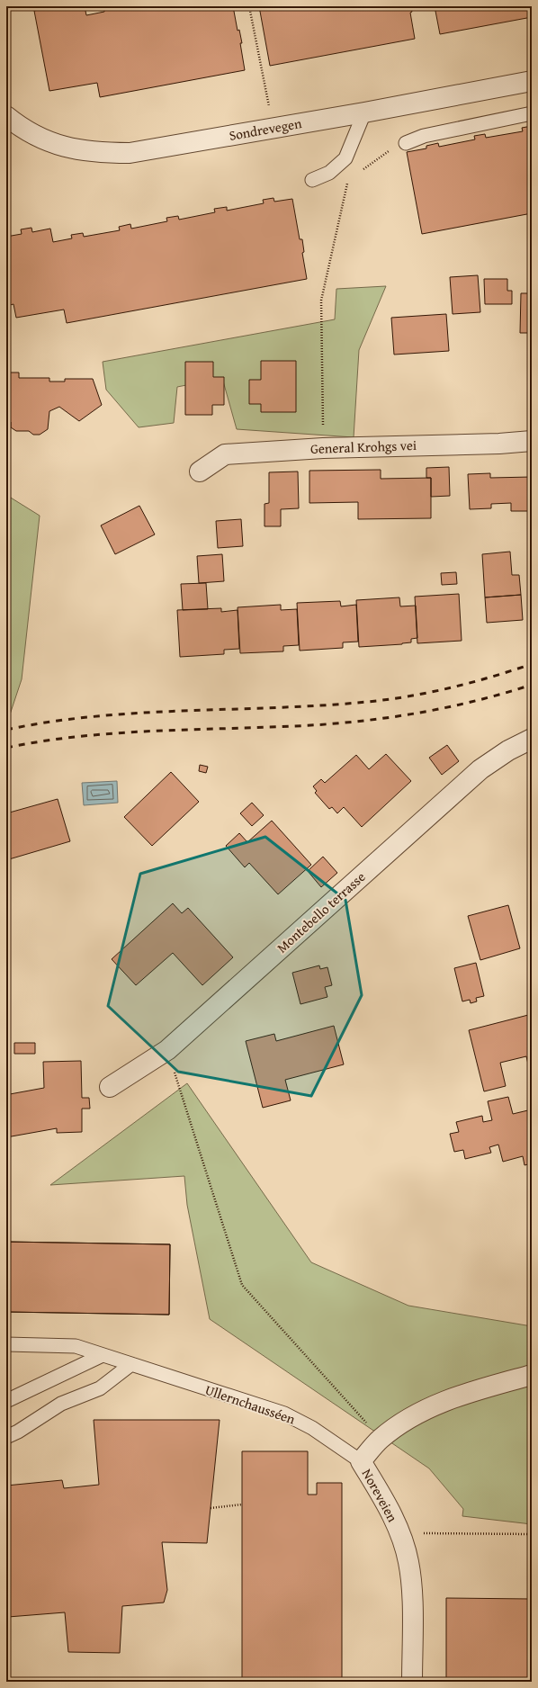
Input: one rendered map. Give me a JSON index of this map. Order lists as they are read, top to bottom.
{
  "streets": {
    "street": [
      "Sondrevegen",
      "General Krohgs vei",
      "Montebello terrasse",
      "Noreveien"
    ],
    "lane": ["Ullernchausséen"]
  },
  "crossings": [
    ["Ullernchausséen", "Noreveien"]
  ]
}
